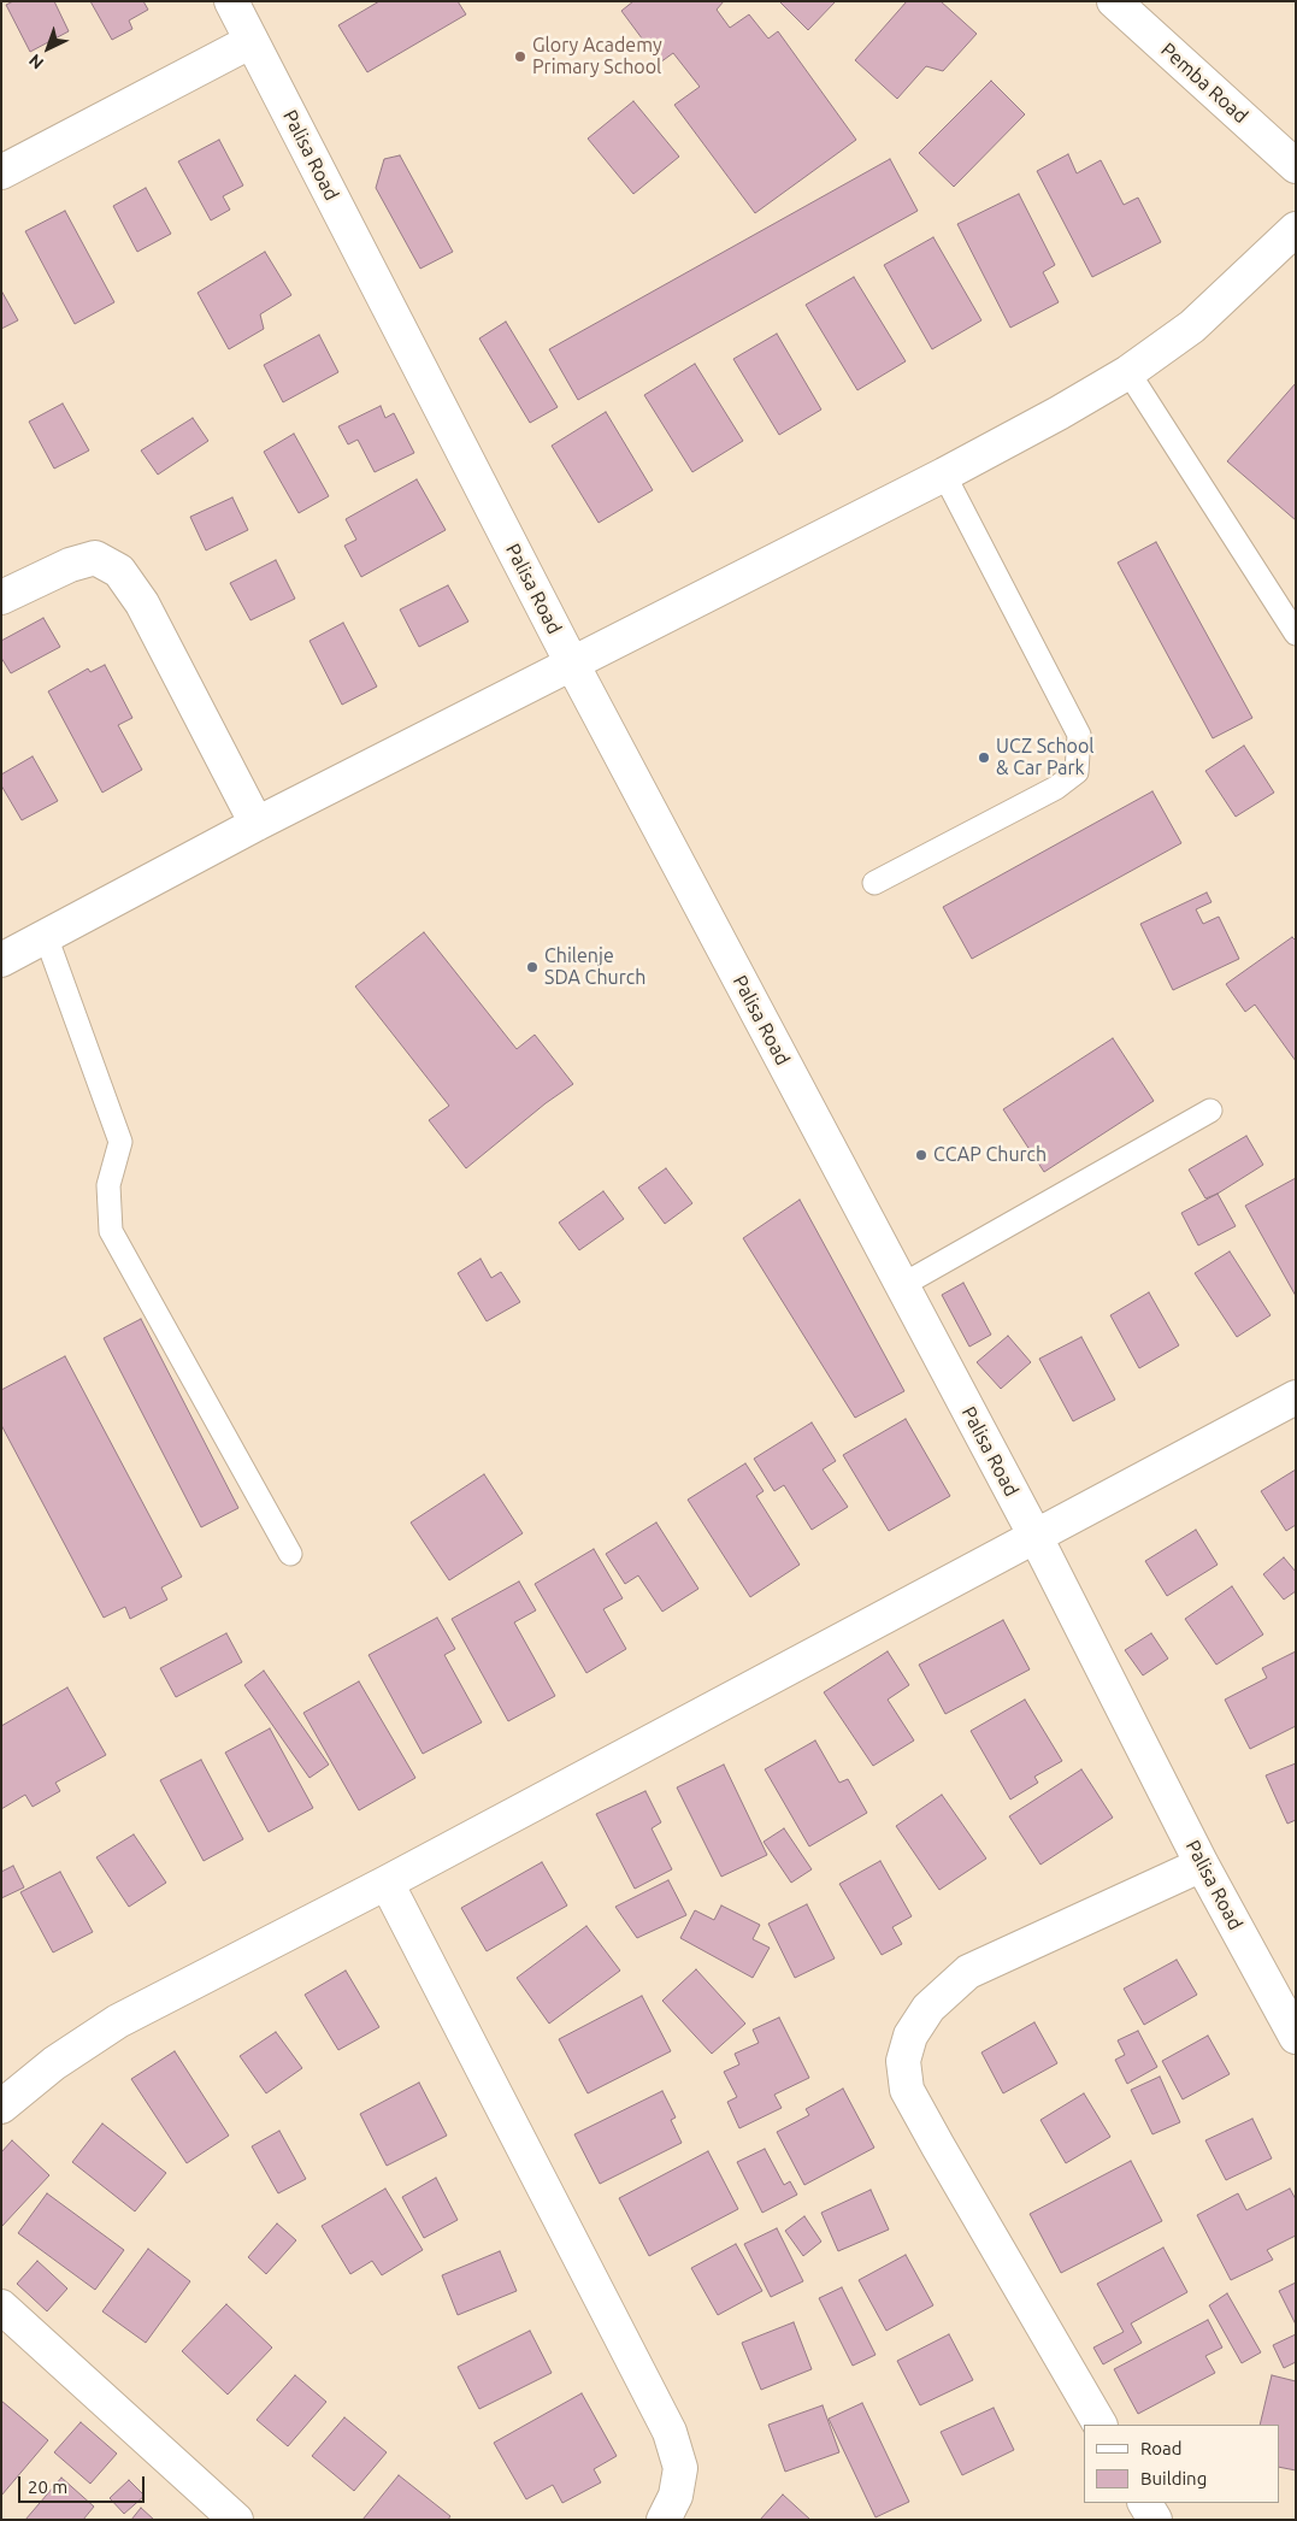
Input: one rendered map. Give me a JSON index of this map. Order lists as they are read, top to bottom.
{
  "streets": {
    "street": ["Pemba Road", "Palisa Road"]
  },
  "places": [
    "Glory Academy Primary School",
    "UCZ School & Car Park",
    "Chilenje SDA Church",
    "CCAP Church"
  ],
  "legend": ["Road", "Building"],
  "scale_bar": "20 m",
  "north": "bottom left"
}
